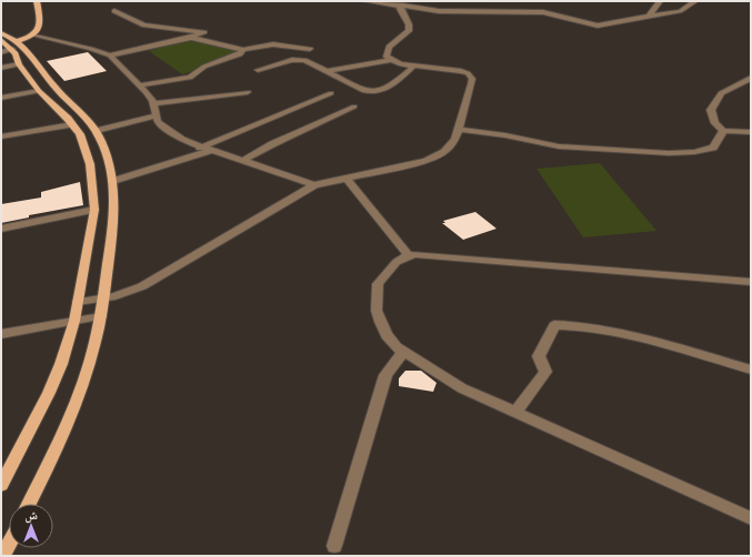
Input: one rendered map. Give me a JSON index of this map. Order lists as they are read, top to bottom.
{
  "north": "top"
}
